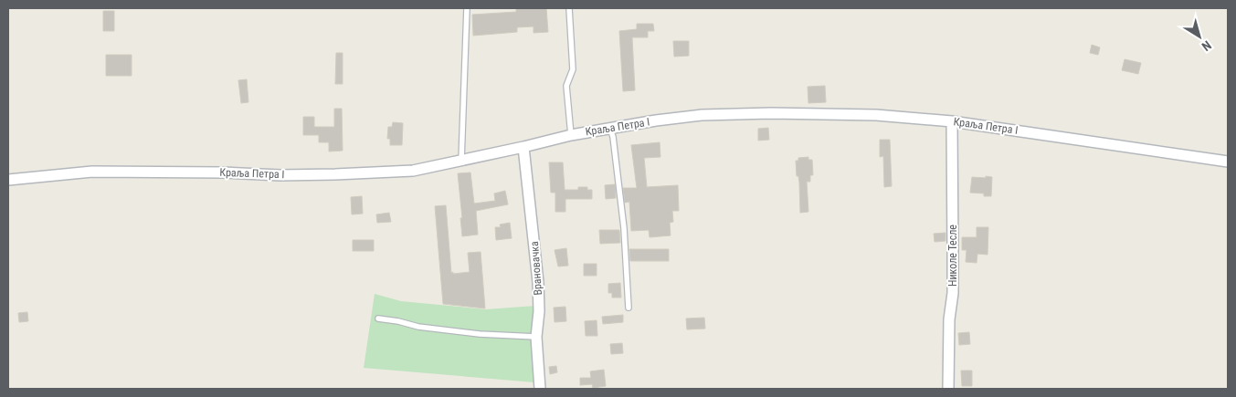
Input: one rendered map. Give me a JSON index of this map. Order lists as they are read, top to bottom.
{
  "streets": {
    "street": ["Краља Петра I", "Николе Тесле", "Врановачка"]
  },
  "crossings": [
    ["Краља Петра I", "Николе Тесле"],
    ["Краља Петра I", "Врановачка"]
  ],
  "north": "bottom right"
}
